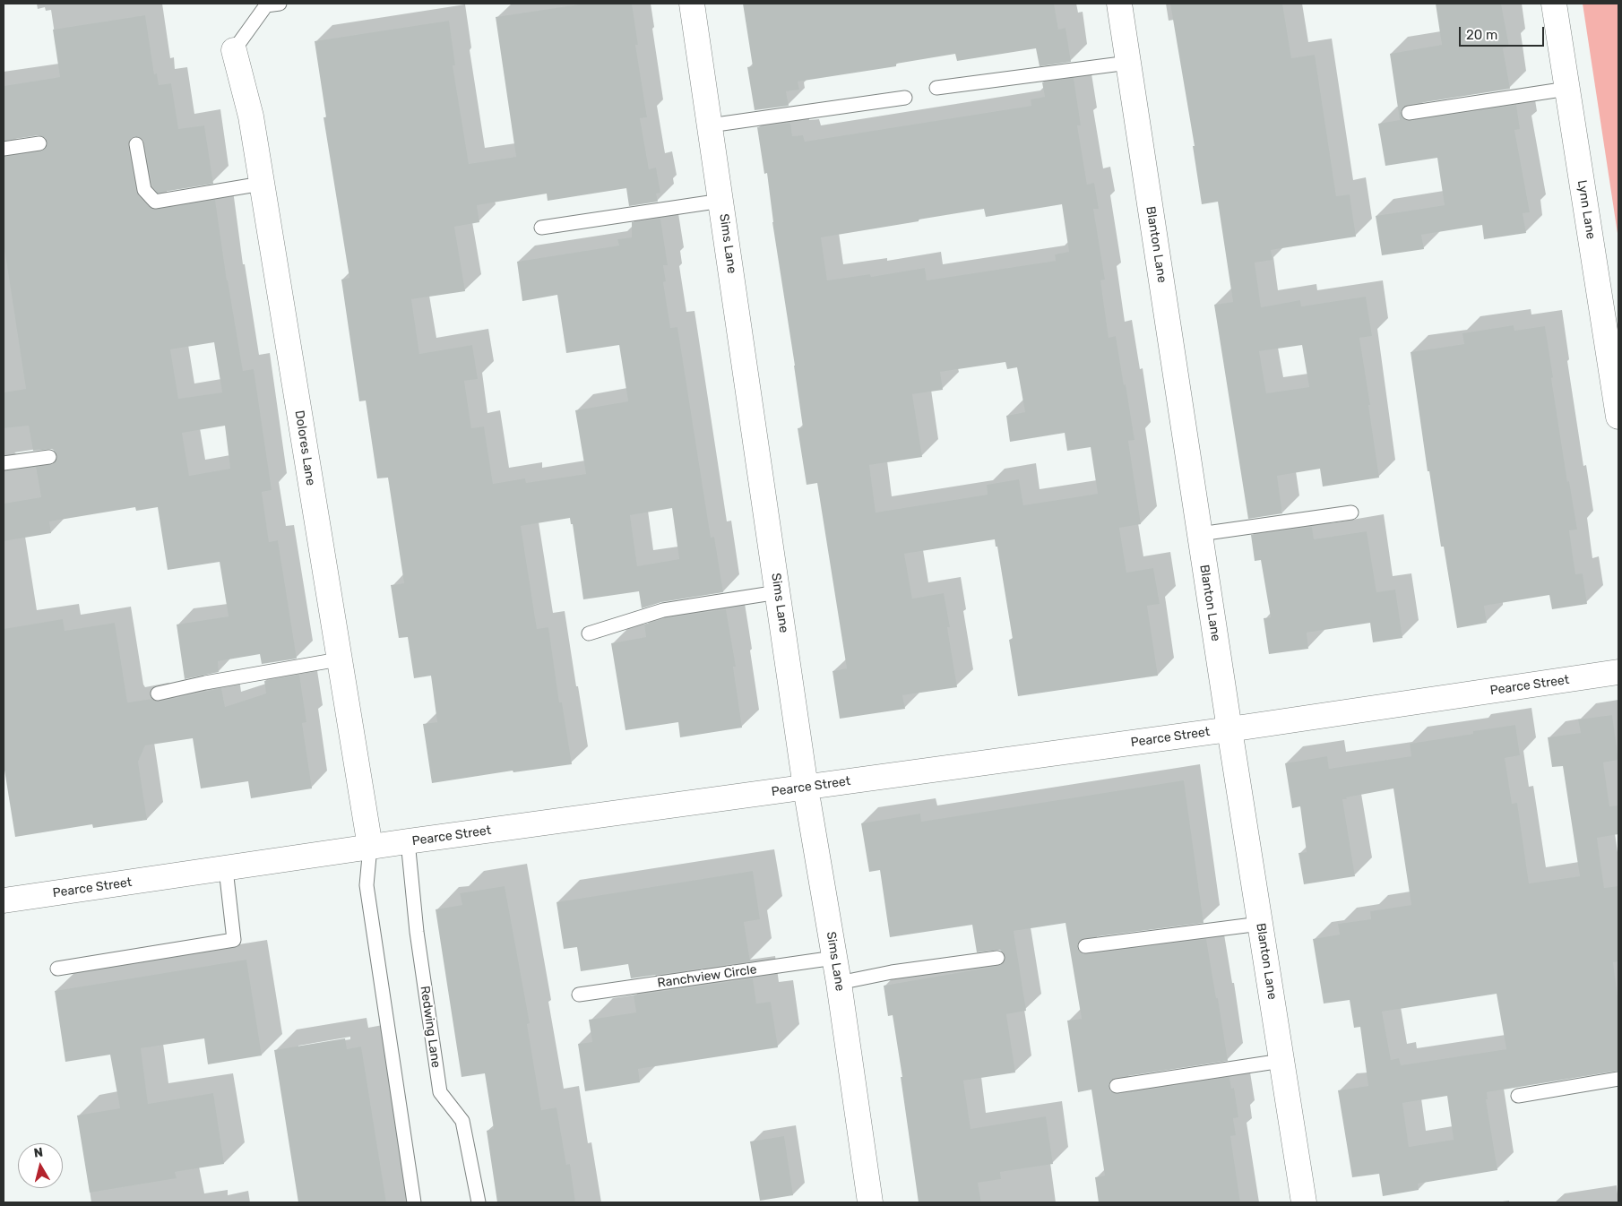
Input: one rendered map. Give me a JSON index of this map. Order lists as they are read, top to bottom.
{
  "streets": {
    "street": [
      "Lynn Lane",
      "Sims Lane",
      "Blanton Lane",
      "Dolores Lane",
      "Pearce Street"
    ],
    "lane": ["Ranchview Circle", "Redwing Lane"]
  },
  "crossings": [
    ["Sims Lane", "Pearce Street"],
    ["Sims Lane", "Ranchview Circle"],
    ["Blanton Lane", "Pearce Street"],
    ["Dolores Lane", "Pearce Street"],
    ["Pearce Street", "Redwing Lane"]
  ],
  "scale_bar": "20 m",
  "north": "top"
}
